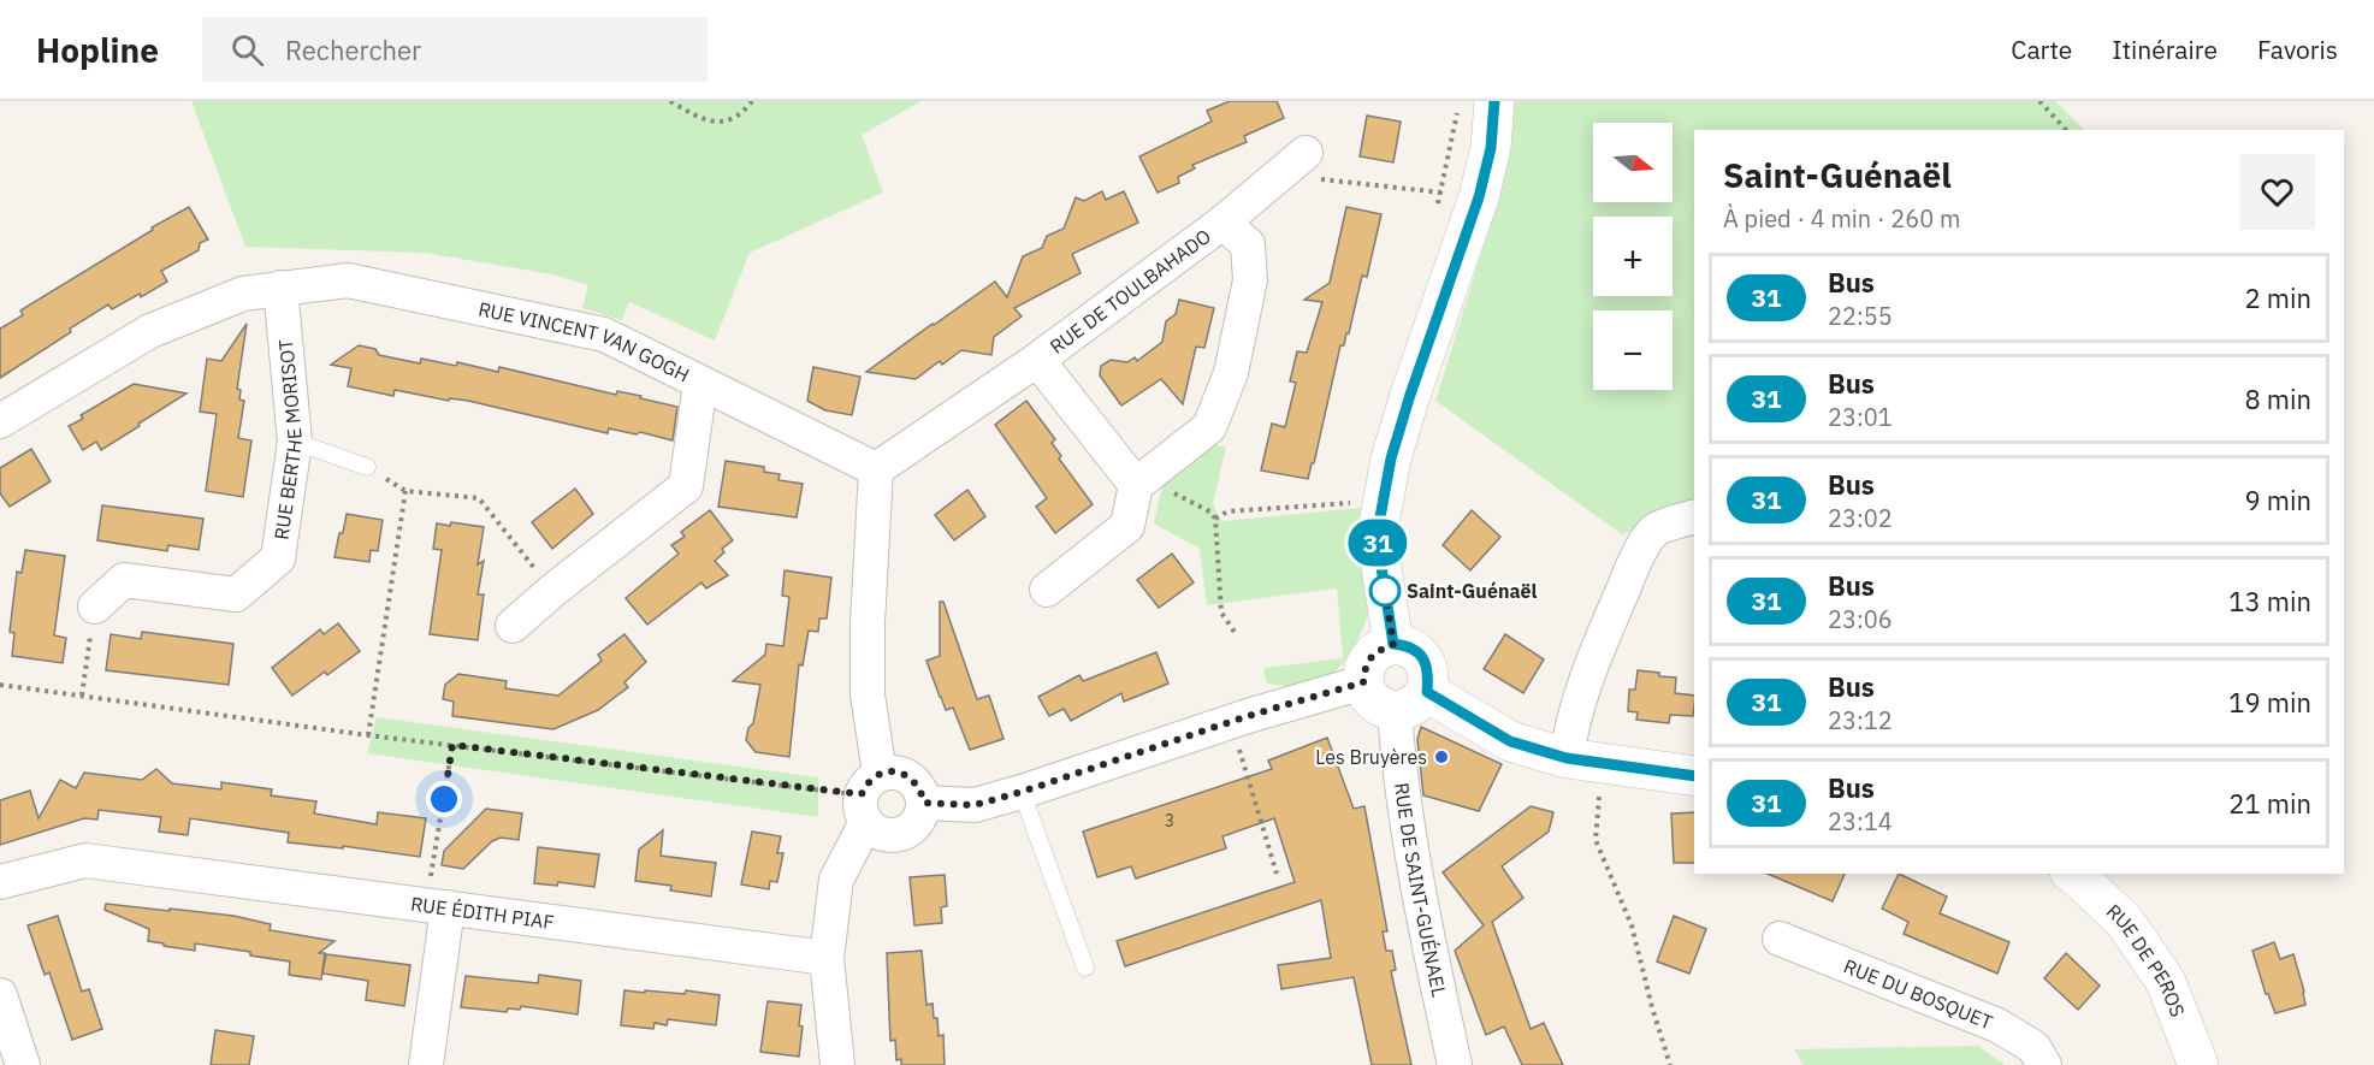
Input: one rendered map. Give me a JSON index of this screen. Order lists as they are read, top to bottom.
{
  "streets": {
    "street": [
      "RUE DE TOULBAHADO",
      "RUE VINCENT VAN GOGH",
      "RUE BERTHE MORISOT",
      "RUE DE SAINT-GUÉNAEL",
      "RUE ÉDITH PIAF",
      "RUE DE PEROS",
      "RUE DU BOSQUET"
    ]
  },
  "crossings": [
    ["RUE DE TOULBAHADO", "RUE VINCENT VAN GOGH"],
    ["RUE VINCENT VAN GOGH", "RUE BERTHE MORISOT"]
  ],
  "places": ["Saint-Guénaël", "Les Bruyères"],
  "lines": ["bus line 31"],
  "house_numbers": ["3"],
  "north": "right",
  "page": {
    "header": "Hopline",
    "search": "Rechercher",
    "nav": ["Carte", "Itinéraire", "Favoris"],
    "on_map": "31",
    "map_buttons": ["+", "−"],
    "heading": ["Saint-Guénaël", "À pied · 4 min · 260 m"],
    "list": [
      {
        "mark": "31",
        "name": "Bus",
        "note": "22:55",
        "value": "2 min"
      },
      {
        "mark": "31",
        "name": "Bus",
        "note": "23:01",
        "value": "8 min"
      },
      {
        "mark": "31",
        "name": "Bus",
        "note": "23:02",
        "value": "9 min"
      },
      {
        "mark": "31",
        "name": "Bus",
        "note": "23:06",
        "value": "13 min"
      },
      {
        "mark": "31",
        "name": "Bus",
        "note": "23:12",
        "value": "19 min"
      },
      {
        "mark": "31",
        "name": "Bus",
        "note": "23:14",
        "value": "21 min"
      }
    ]
  }
}
